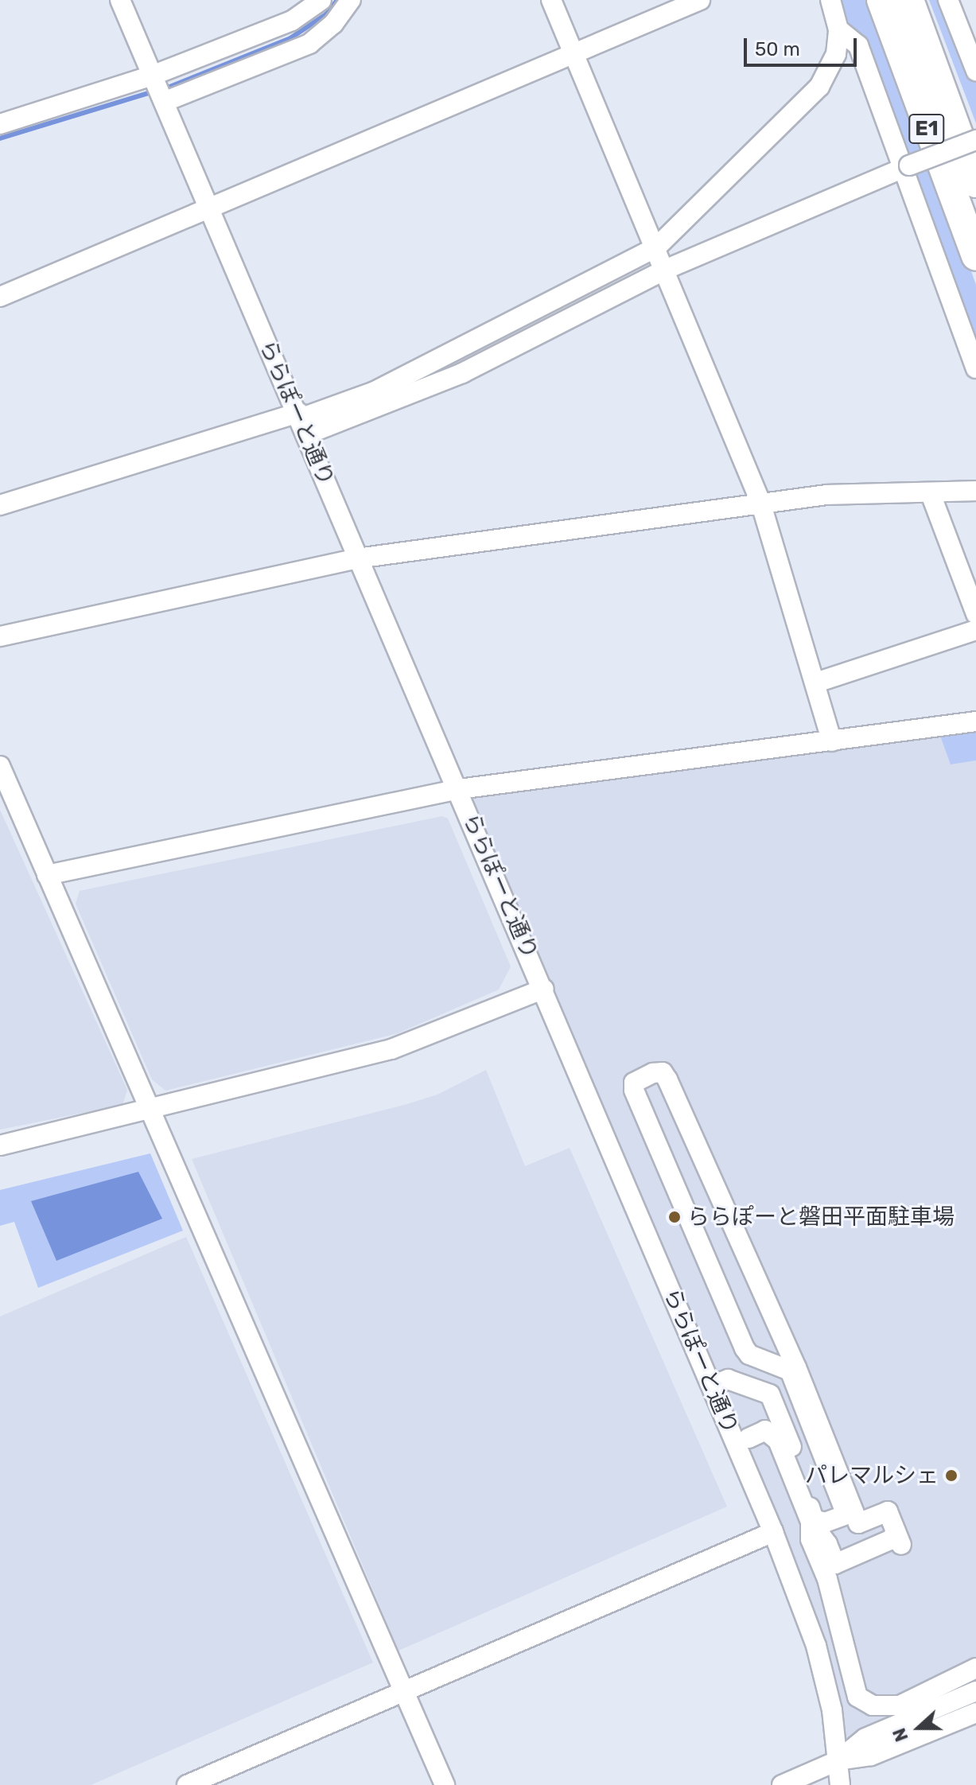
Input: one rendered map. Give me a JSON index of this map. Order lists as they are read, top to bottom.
{
  "streets": {
    "highway": ["E1"],
    "street": ["ららぽーと通り"]
  },
  "places": ["ららぽーと磐田平面駐車場", "パレマルシェ"],
  "scale_bar": "50 m",
  "north": "left"
}
